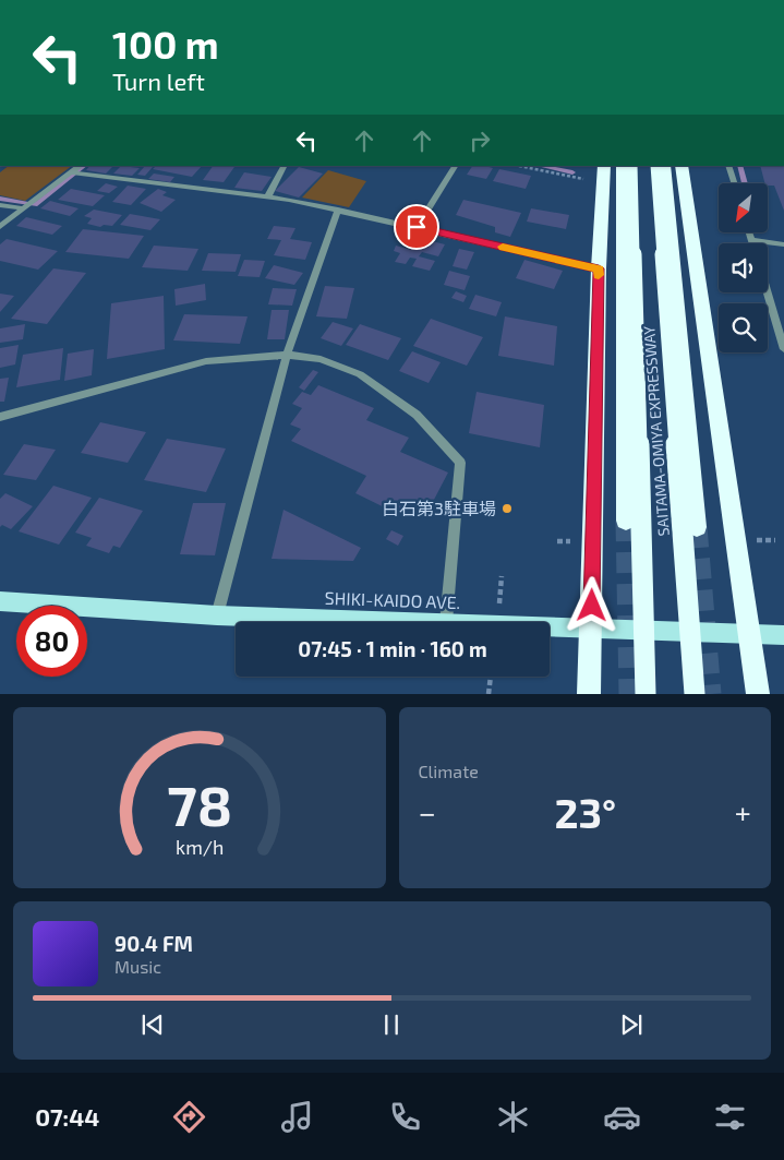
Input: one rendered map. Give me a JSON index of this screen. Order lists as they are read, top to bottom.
{
  "streets": {
    "highway": ["SAITAMA-OMIYA EXPRESSWAY"],
    "main road": ["SHIKI-KAIDO AVE."]
  },
  "places": ["白石第3駐車場"],
  "north": "bottom left",
  "page": {
    "turn": ["100 m", "Turn left"],
    "limit": "80",
    "trip": "07:45 · 1 min · 160 m",
    "tile": "Climate",
    "heat": ["−", "23°", "+"],
    "song": ["90.4 FM", "Music"],
    "tabs": "07:44",
    "gauge": ["78", "km/h"]
  }
}
